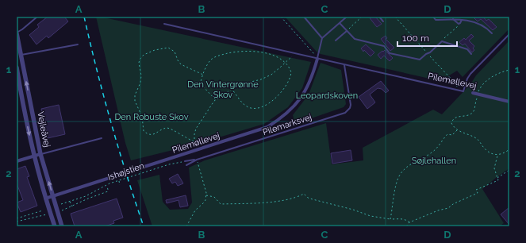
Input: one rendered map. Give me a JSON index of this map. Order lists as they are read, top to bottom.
{
  "streets": {
    "street": ["Pilemøllevej", "Vejleåvej"],
    "lane": ["Pilemarksvej"],
    "path": ["Ishøjstien"]
  },
  "crossings": [
    ["Pilemøllevej", "Pilemarksvej"],
    ["Pilemøllevej", "Vejleåvej"]
  ],
  "parks": [
    "Den Vintergrønne Skov",
    "Leopardskoven",
    "Den Robuste Skov",
    "Søjlehallen"
  ],
  "scale_bar": "100 m",
  "grid": {
    "columns": [
      "A",
      "B",
      "C",
      "D"
    ],
    "rows": ["1", "2"]
  }
}
